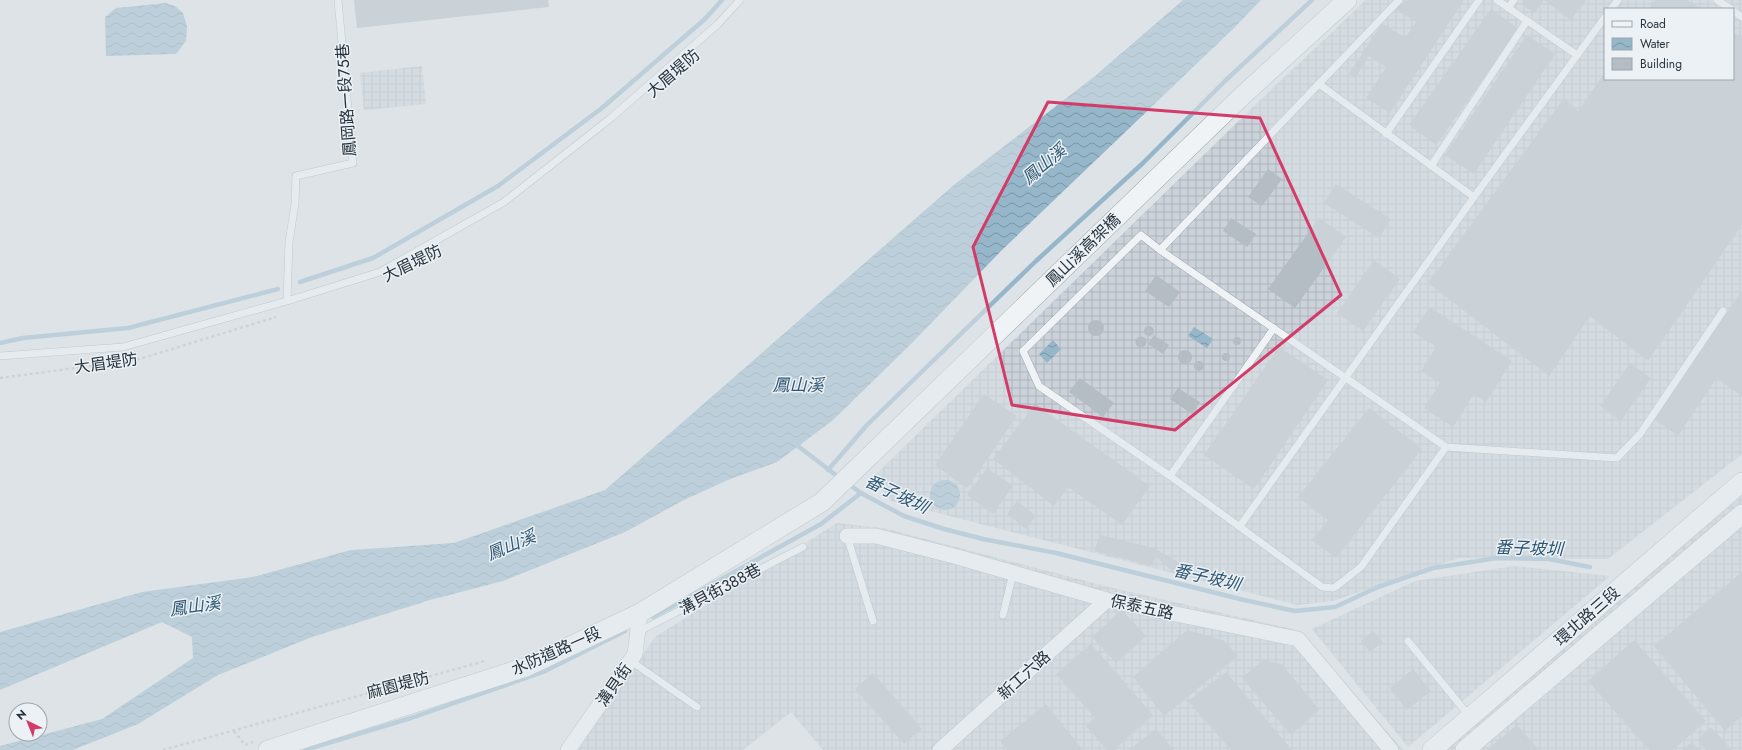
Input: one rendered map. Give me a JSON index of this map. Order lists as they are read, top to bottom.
{
  "streets": {
    "street": [
      "鳳山溪高架橋",
      "保泰五路",
      "環北路三段",
      "水防道路一段",
      "新工六路",
      "溝貝街"
    ],
    "lane": ["鳳岡路一段75巷", "溝貝街388巷"],
    "path": ["大眉堤防", "麻園堤防"]
  },
  "crossings": [
    ["鳳山溪高架橋", "水防道路一段"],
    ["溝貝街388巷", "溝貝街"],
    ["保泰五路", "新工六路"],
    ["水防道路一段", "溝貝街"]
  ],
  "water": ["鳳山溪", "番子坡圳"],
  "legend": ["Road", "Water", "Building"],
  "north": "top left"
}
